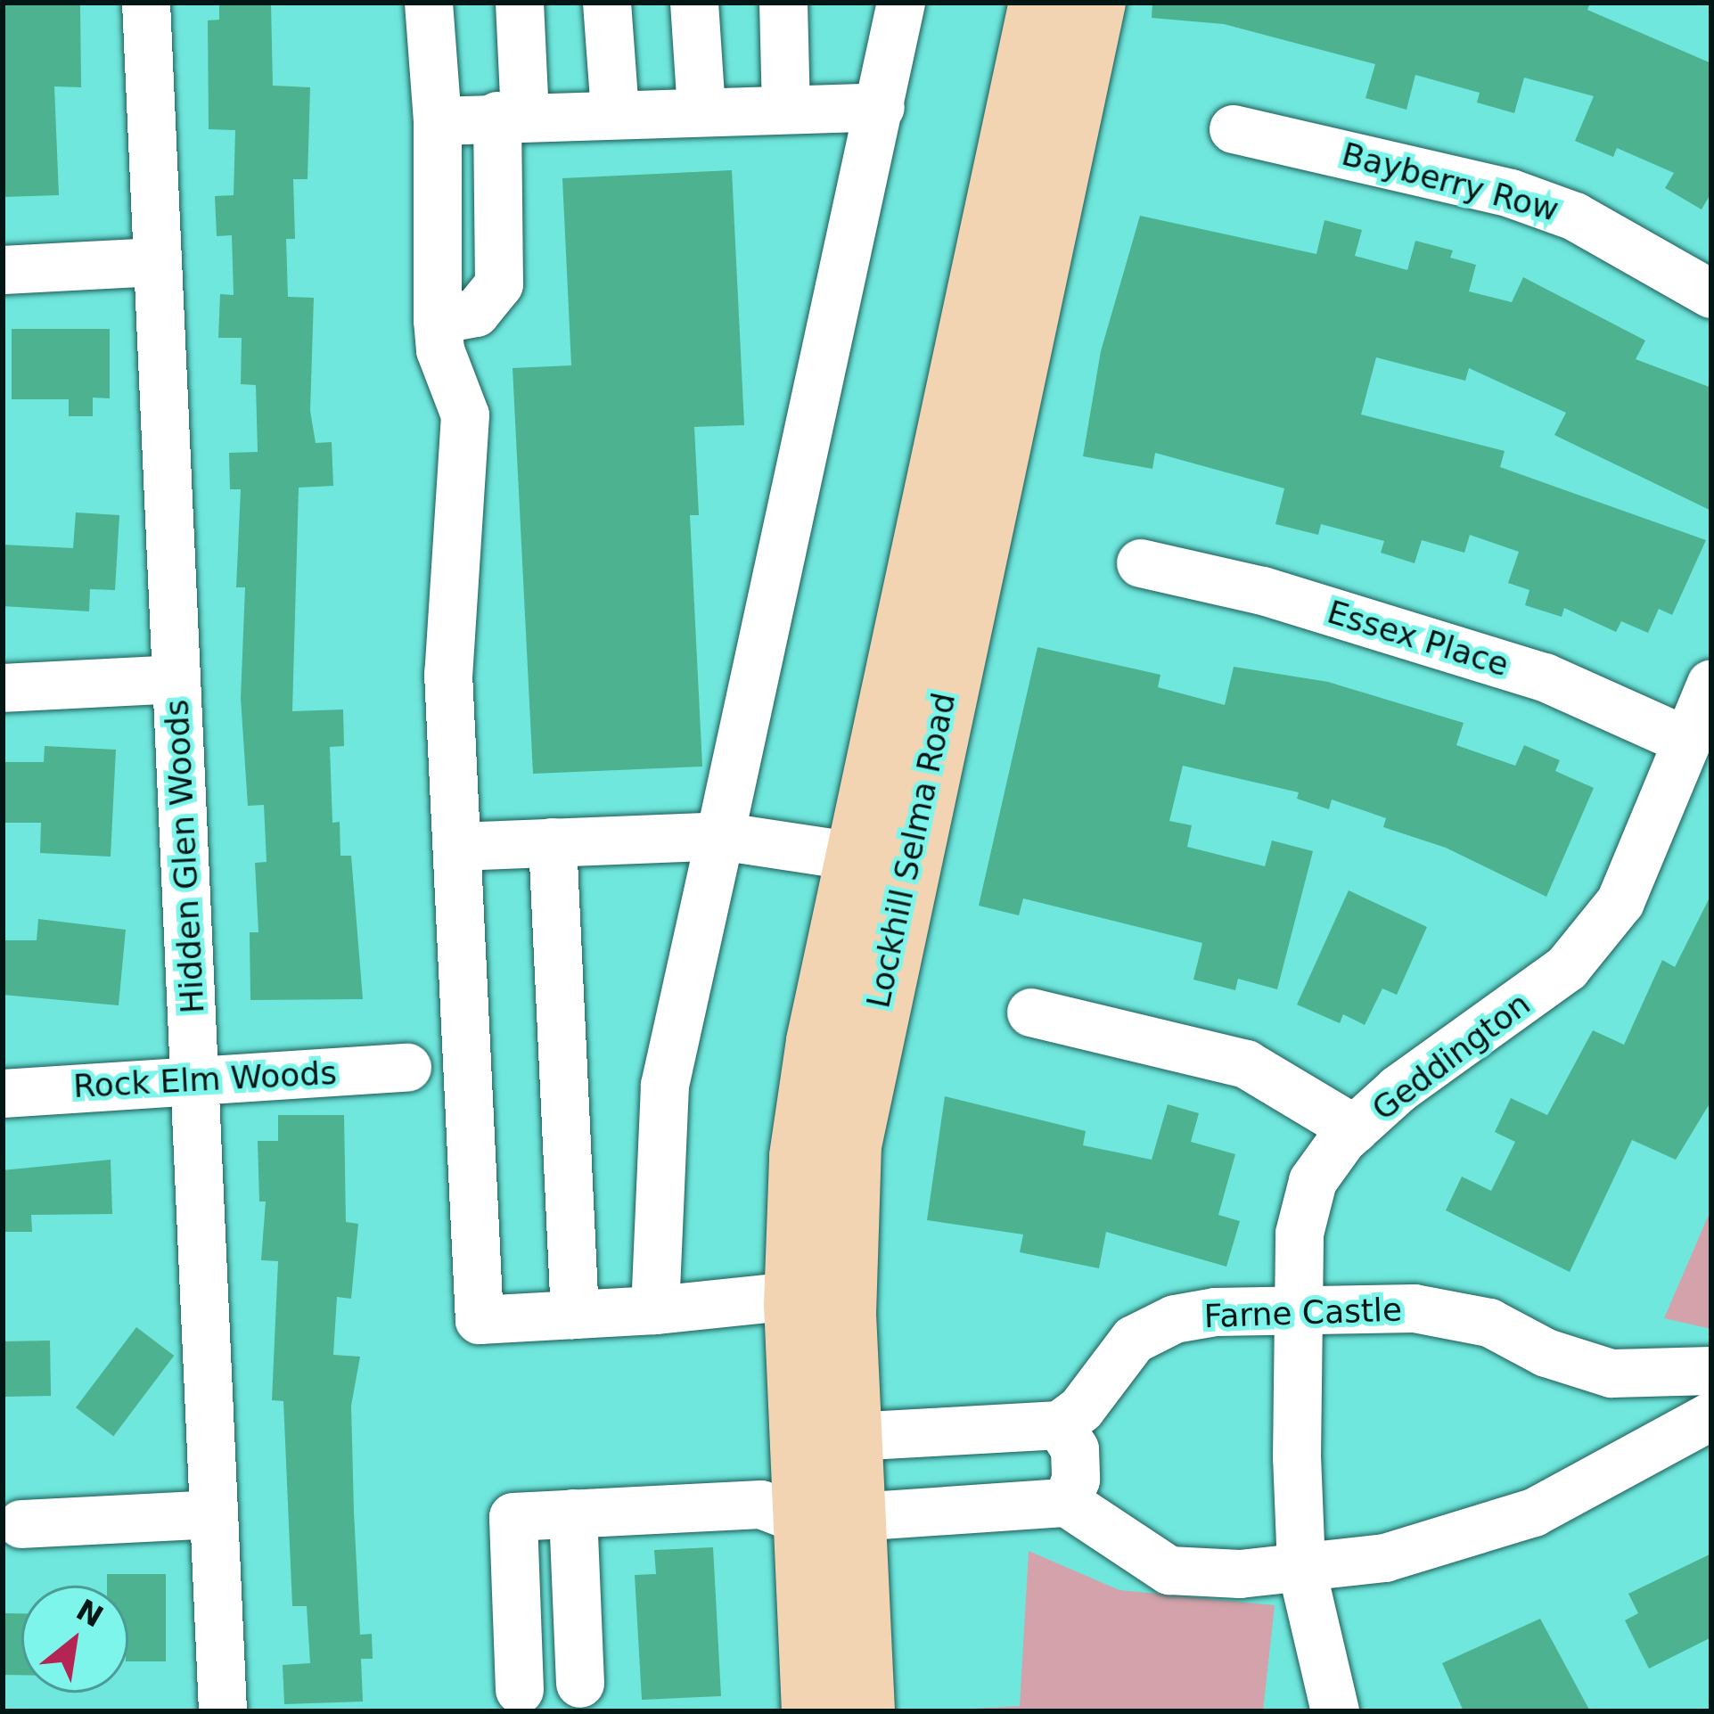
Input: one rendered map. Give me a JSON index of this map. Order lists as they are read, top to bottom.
{
  "streets": {
    "main road": ["Lockhill Selma Road"],
    "street": [
      "Bayberry Row",
      "Essex Place",
      "Hidden Glen Woods",
      "Geddington",
      "Rock Elm Woods",
      "Farne Castle"
    ]
  },
  "crossings": [
    ["Essex Place", "Geddington"],
    ["Hidden Glen Woods", "Rock Elm Woods"],
    ["Geddington", "Farne Castle"]
  ],
  "north": "top right"
}
